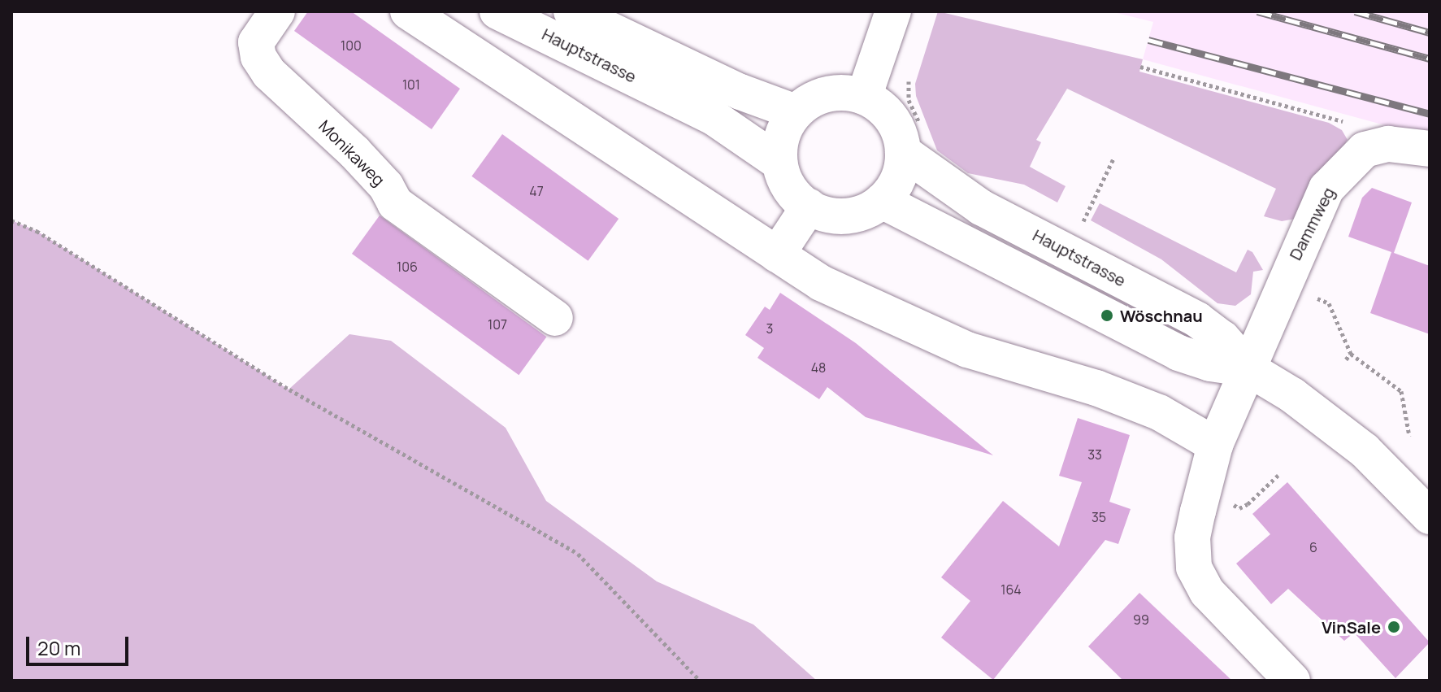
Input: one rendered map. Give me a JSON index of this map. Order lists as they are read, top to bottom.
{
  "streets": {
    "main road": ["Hauptstrasse", "Monikaweg", "Dammweg"]
  },
  "crossings": [
    ["Hauptstrasse", "Dammweg"]
  ],
  "places": ["Wöschnau", "VinSale"],
  "house_numbers": [
    "100",
    "101",
    "47",
    "106",
    "107",
    "3",
    "48",
    "33",
    "35",
    "6",
    "164",
    "99"
  ],
  "scale_bar": "20 m"
}
